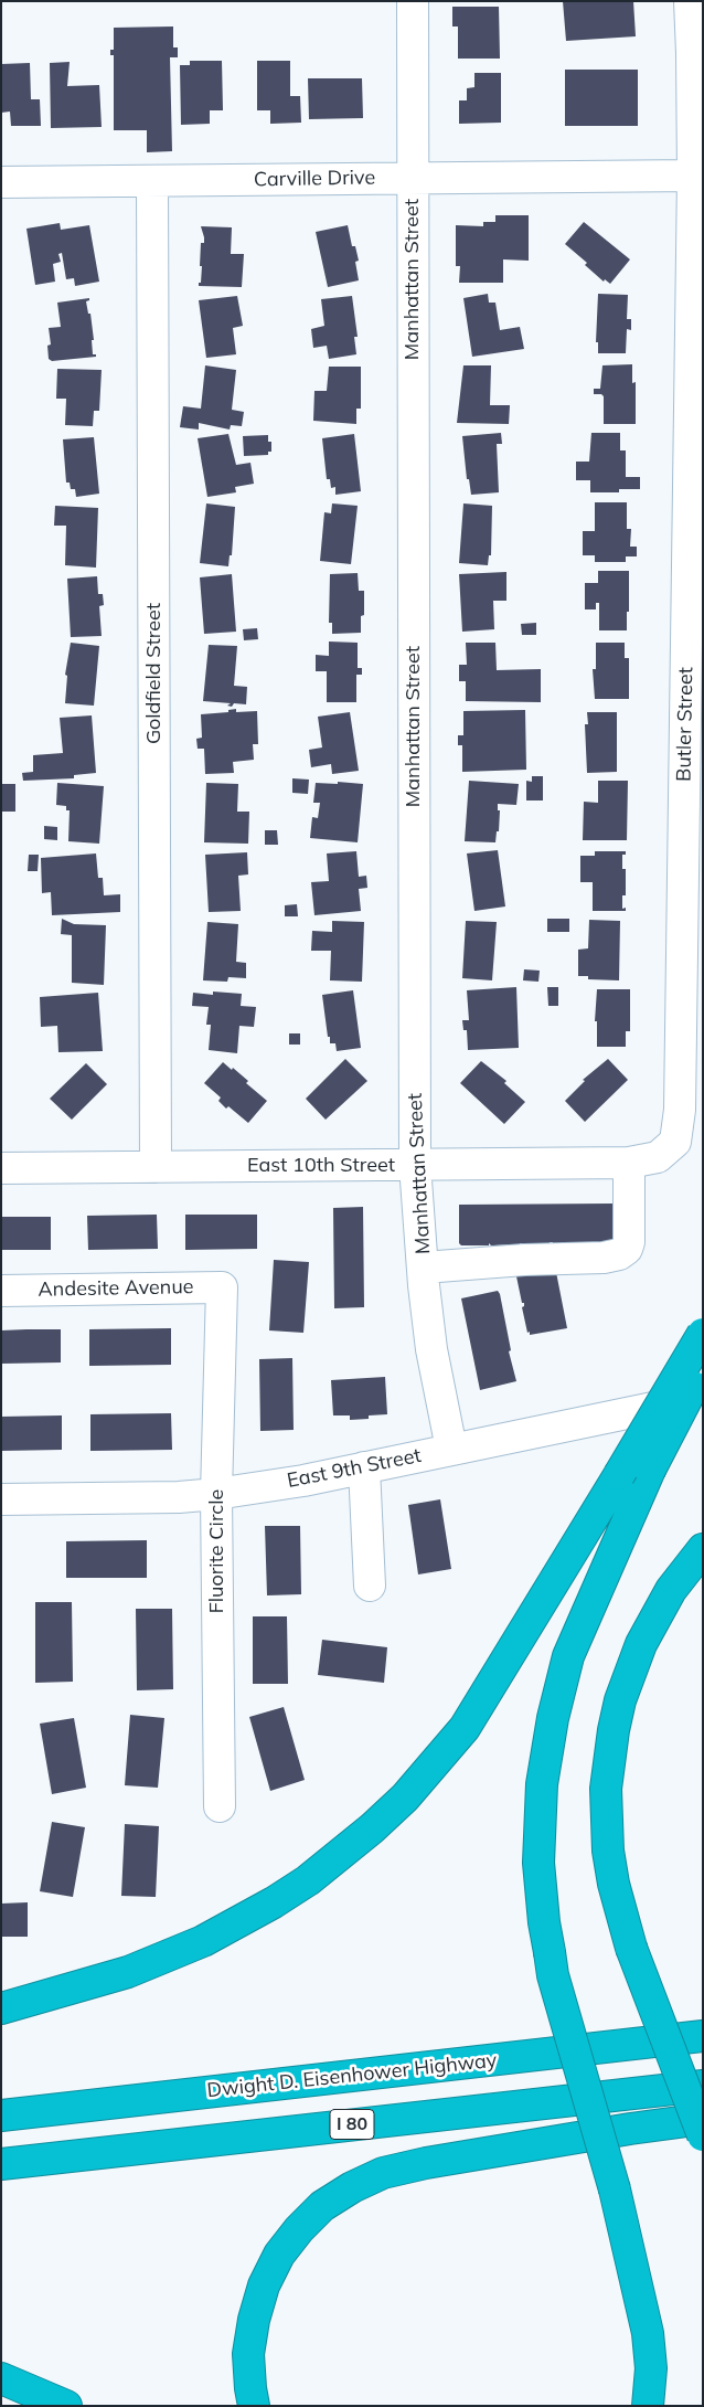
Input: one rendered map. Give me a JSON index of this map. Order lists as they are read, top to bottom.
{
  "streets": {
    "highway": ["Dwight D. Eisenhower Highway", "I 80"],
    "street": [
      "Carville Drive",
      "Manhattan Street",
      "Goldfield Street",
      "Butler Street",
      "East 10th Street",
      "Andesite Avenue",
      "East 9th Street",
      "Fluorite Circle"
    ]
  },
  "crossings": [
    ["Carville Drive", "Manhattan Street"],
    ["Carville Drive", "Goldfield Street"],
    ["Carville Drive", "Butler Street"],
    ["Manhattan Street", "East 10th Street"],
    ["Manhattan Street", "East 9th Street"],
    ["Goldfield Street", "East 10th Street"],
    ["Butler Street", "East 10th Street"],
    ["Andesite Avenue", "Fluorite Circle"],
    ["East 9th Street", "Fluorite Circle"]
  ]
}
